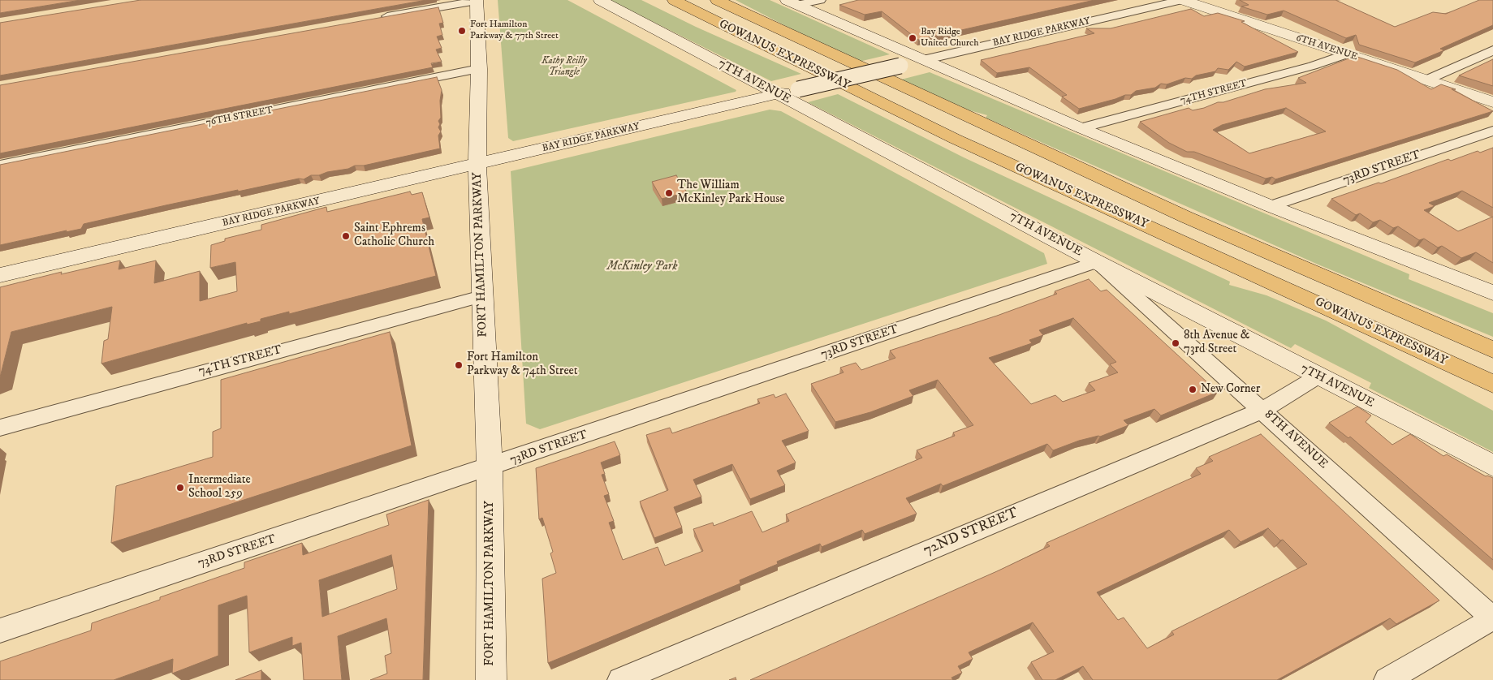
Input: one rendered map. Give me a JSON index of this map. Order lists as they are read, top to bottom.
{
  "streets": {
    "highway": ["GOWANUS EXPRESSWAY"],
    "main road": [
      "BAY RIDGE PARKWAY",
      "6TH AVENUE",
      "7TH AVENUE",
      "FORT HAMILTON PARKWAY"
    ],
    "street": [
      "74TH STREET",
      "76TH STREET",
      "73RD STREET",
      "8TH AVENUE",
      "72ND STREET"
    ]
  },
  "crossings": [
    ["BAY RIDGE PARKWAY", "6TH AVENUE"],
    ["BAY RIDGE PARKWAY", "7TH AVENUE"],
    ["BAY RIDGE PARKWAY", "FORT HAMILTON PARKWAY"],
    ["6TH AVENUE", "74TH STREET"],
    ["7TH AVENUE", "73RD STREET"],
    ["7TH AVENUE", "8TH AVENUE"],
    ["7TH AVENUE", "72ND STREET"],
    ["74TH STREET", "FORT HAMILTON PARKWAY"],
    ["76TH STREET", "FORT HAMILTON PARKWAY"],
    ["73RD STREET", "FORT HAMILTON PARKWAY"],
    ["73RD STREET", "8TH AVENUE"],
    ["8TH AVENUE", "72ND STREET"]
  ],
  "parks": ["Kathy Reilly Triangle", "McKinley Park"],
  "places": [
    "Fort Hamilton Parkway & 77th Street",
    "Bay Ridge United Church",
    "The William McKinley Park House",
    "Saint Ephrems Catholic Church",
    "8th Avenue & 73rd Street",
    "Fort Hamilton Parkway & 74th Street",
    "New Corner",
    "Intermediate School 259"
  ]
}
